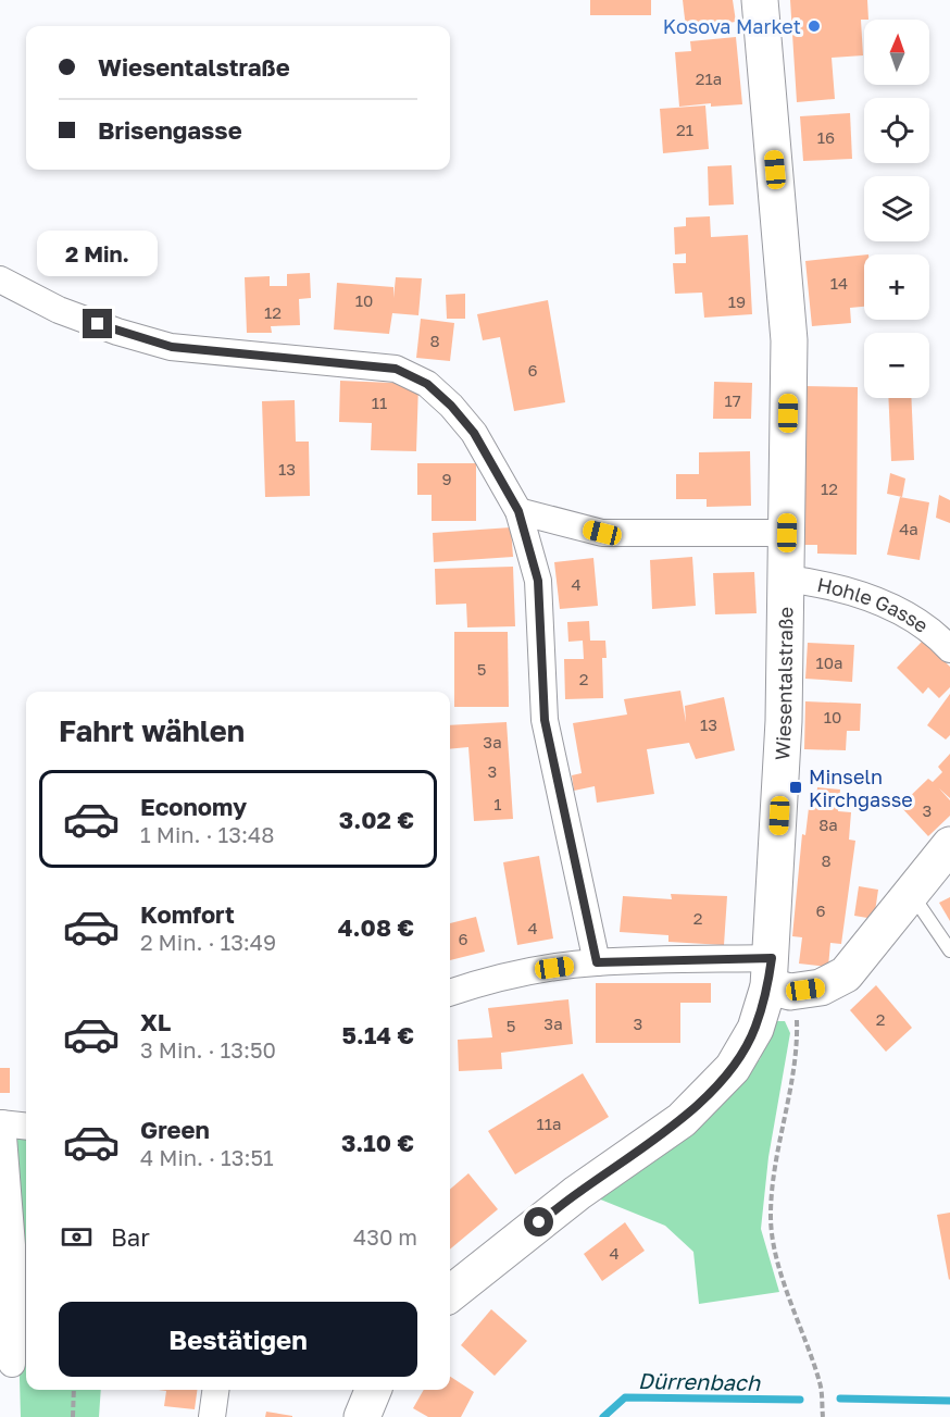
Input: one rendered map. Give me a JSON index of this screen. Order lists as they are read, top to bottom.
{
  "streets": {
    "street": ["Hohle Gasse", "Wiesentalstraße"]
  },
  "crossings": [
    ["Hohle Gasse", "Wiesentalstraße"]
  ],
  "water": ["Dürrenbach"],
  "places": {
    "other": ["Kosova Market"],
    "transit": ["Minseln Kirchgasse"]
  },
  "house_numbers": [
    "21a",
    "21",
    "16",
    "14",
    "10",
    "19",
    "12",
    "8",
    "6",
    "17",
    "11",
    "13",
    "9",
    "12",
    "4a",
    "4",
    "10a",
    "5",
    "2",
    "10",
    "13",
    "3a",
    "3",
    "1",
    "3",
    "8a",
    "8",
    "6",
    "2",
    "4",
    "6",
    "2",
    "3a",
    "3",
    "5",
    "11a",
    "4"
  ],
  "north": "top",
  "page": {
    "map_buttons": ["+", "−"],
    "banner": ["Wiesentalstraße", "Brisengasse"],
    "bubble": "2 Min.",
    "heading": "Fahrt wählen",
    "list": [
      {
        "name": "Economy",
        "note": "1 Min. · 13:48",
        "value": "3.02 €"
      },
      {
        "name": "Komfort",
        "note": "2 Min. · 13:49",
        "value": "4.08 €"
      },
      {
        "name": "XL",
        "note": "3 Min. · 13:50",
        "value": "5.14 €"
      },
      {
        "name": "Green",
        "note": "4 Min. · 13:51",
        "value": "3.10 €"
      }
    ],
    "pay": ["Bar", "430 m"],
    "buttons": "Bestätigen"
  }
}
